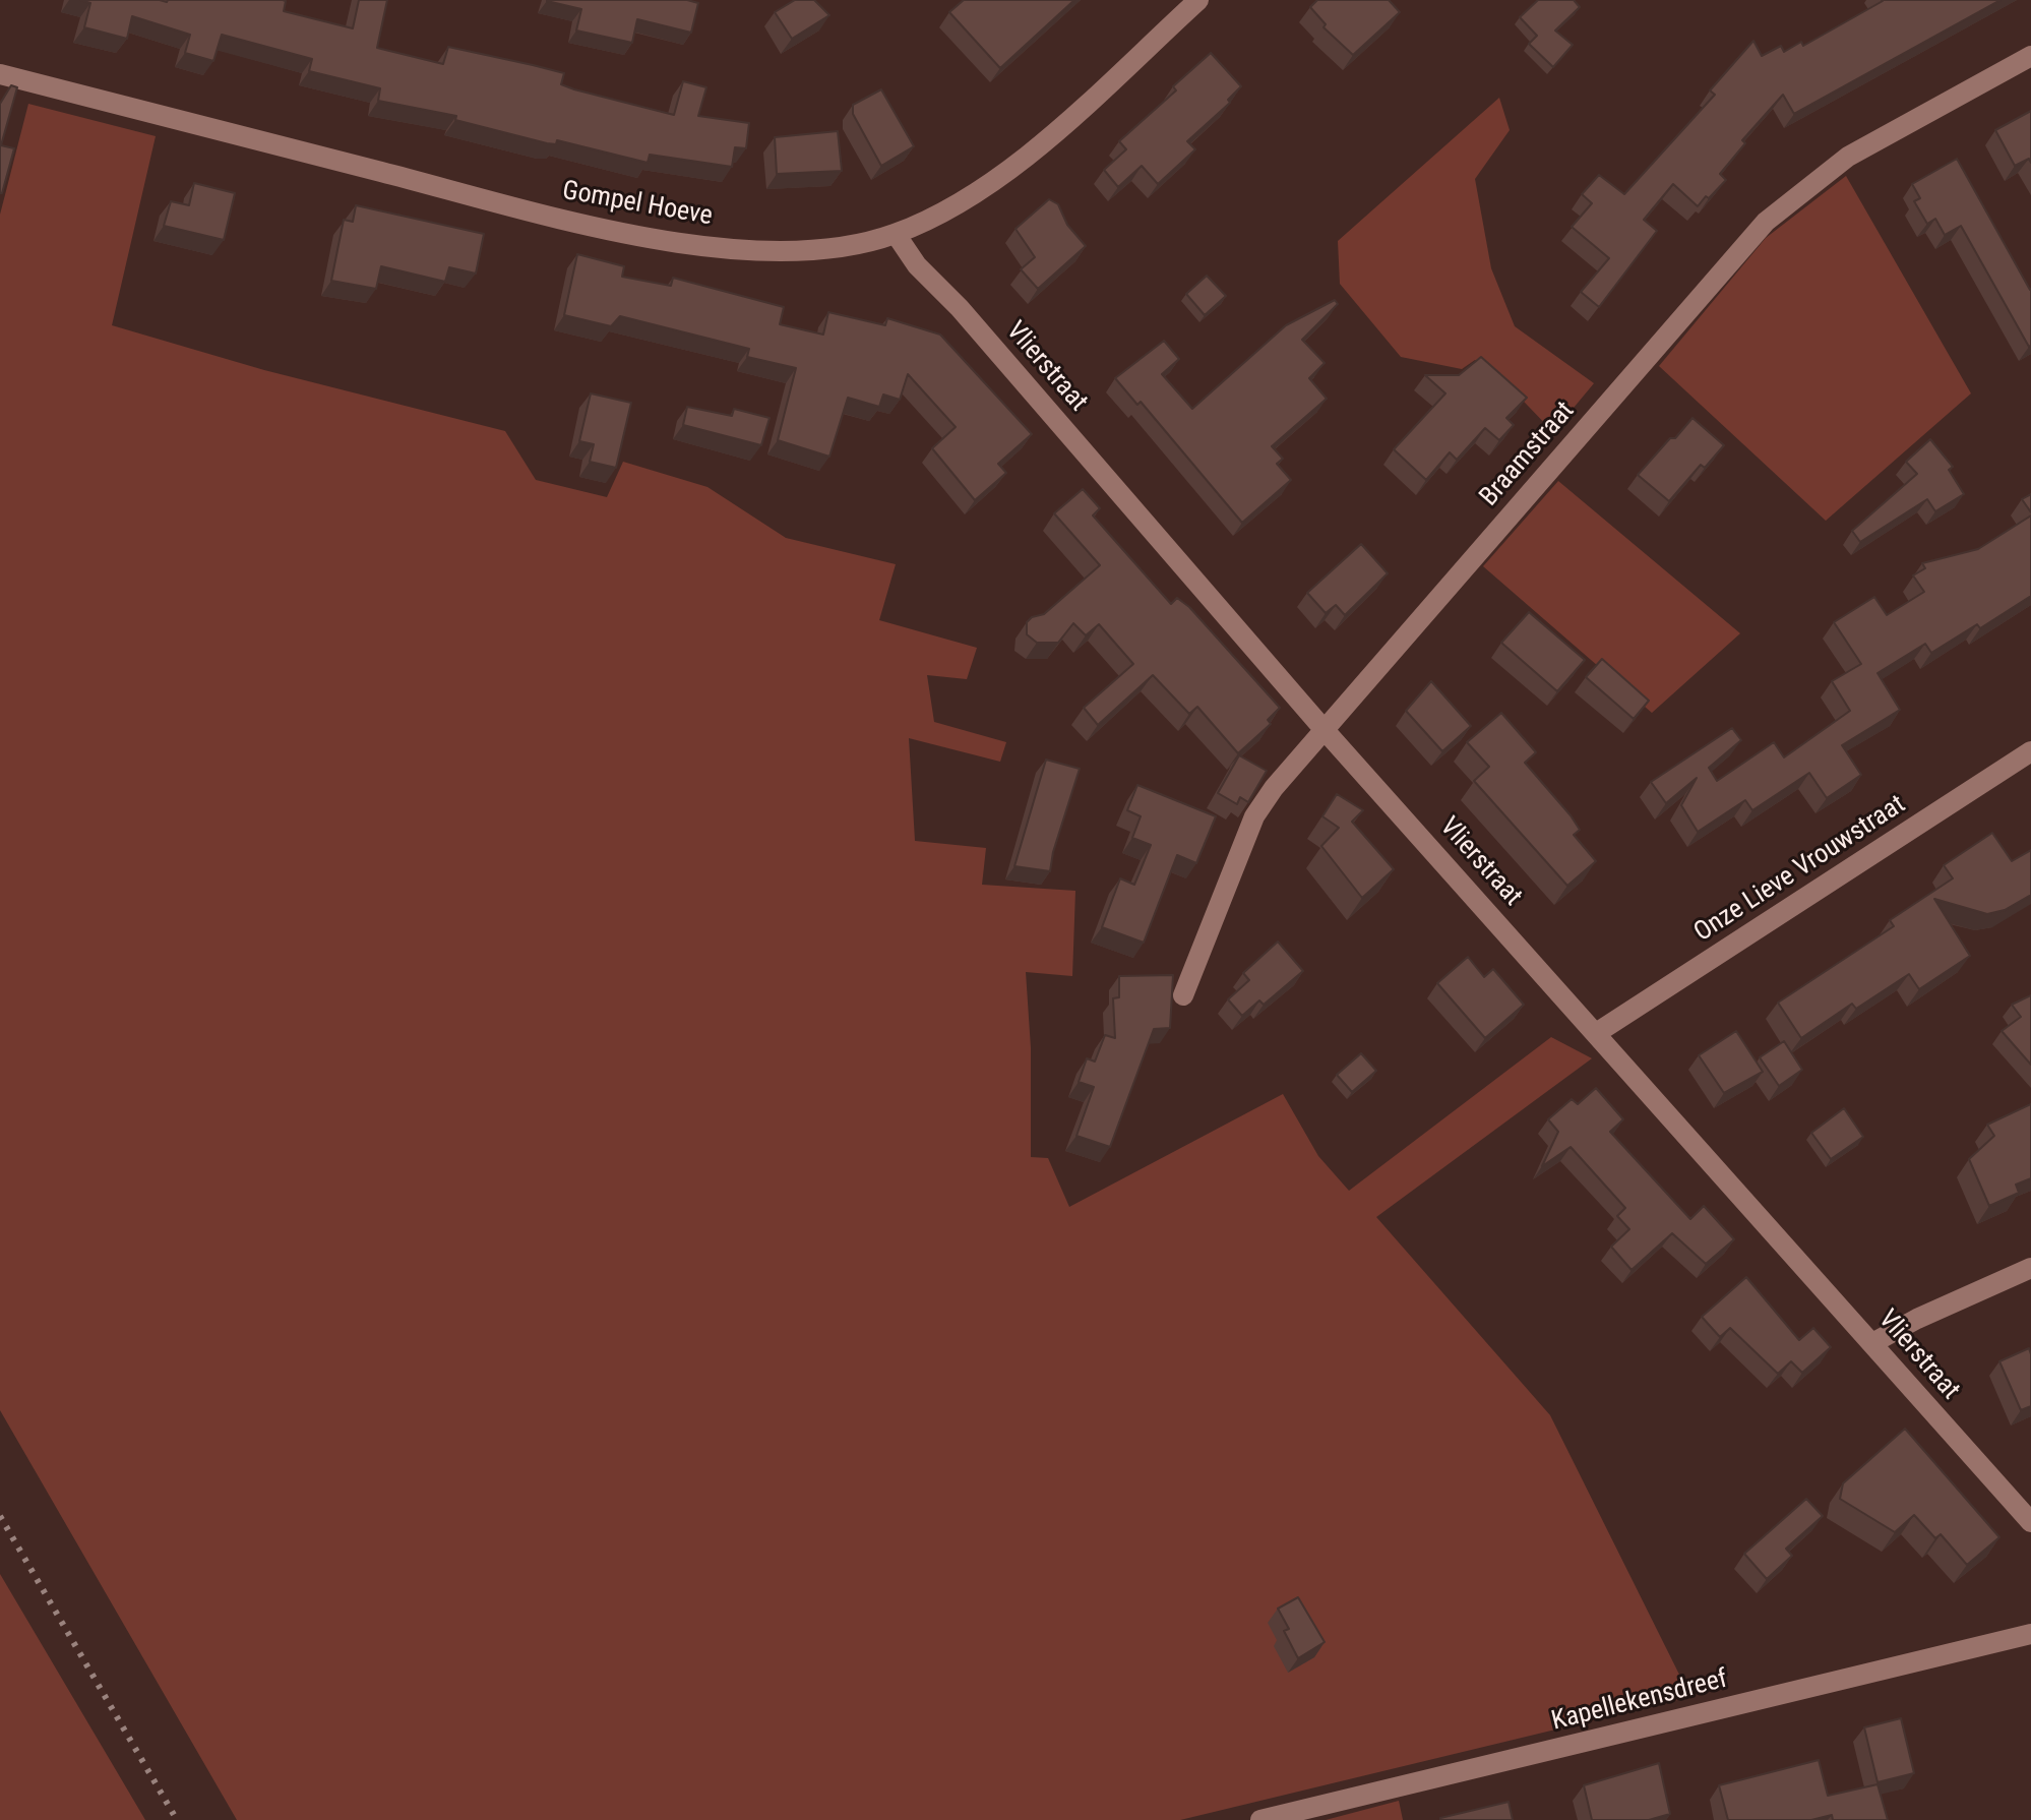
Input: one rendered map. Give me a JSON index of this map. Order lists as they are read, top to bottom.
{
  "streets": {
    "street": [
      "Gompel Hoeve",
      "Vlierstraat",
      "Braamstraat",
      "Onze Lieve Vrouwstraat",
      "Kapellekensdreef"
    ]
  },
  "crossings": [
    ["Gompel Hoeve", "Vlierstraat"],
    ["Vlierstraat", "Braamstraat"],
    ["Vlierstraat", "Onze Lieve Vrouwstraat"]
  ]
}
